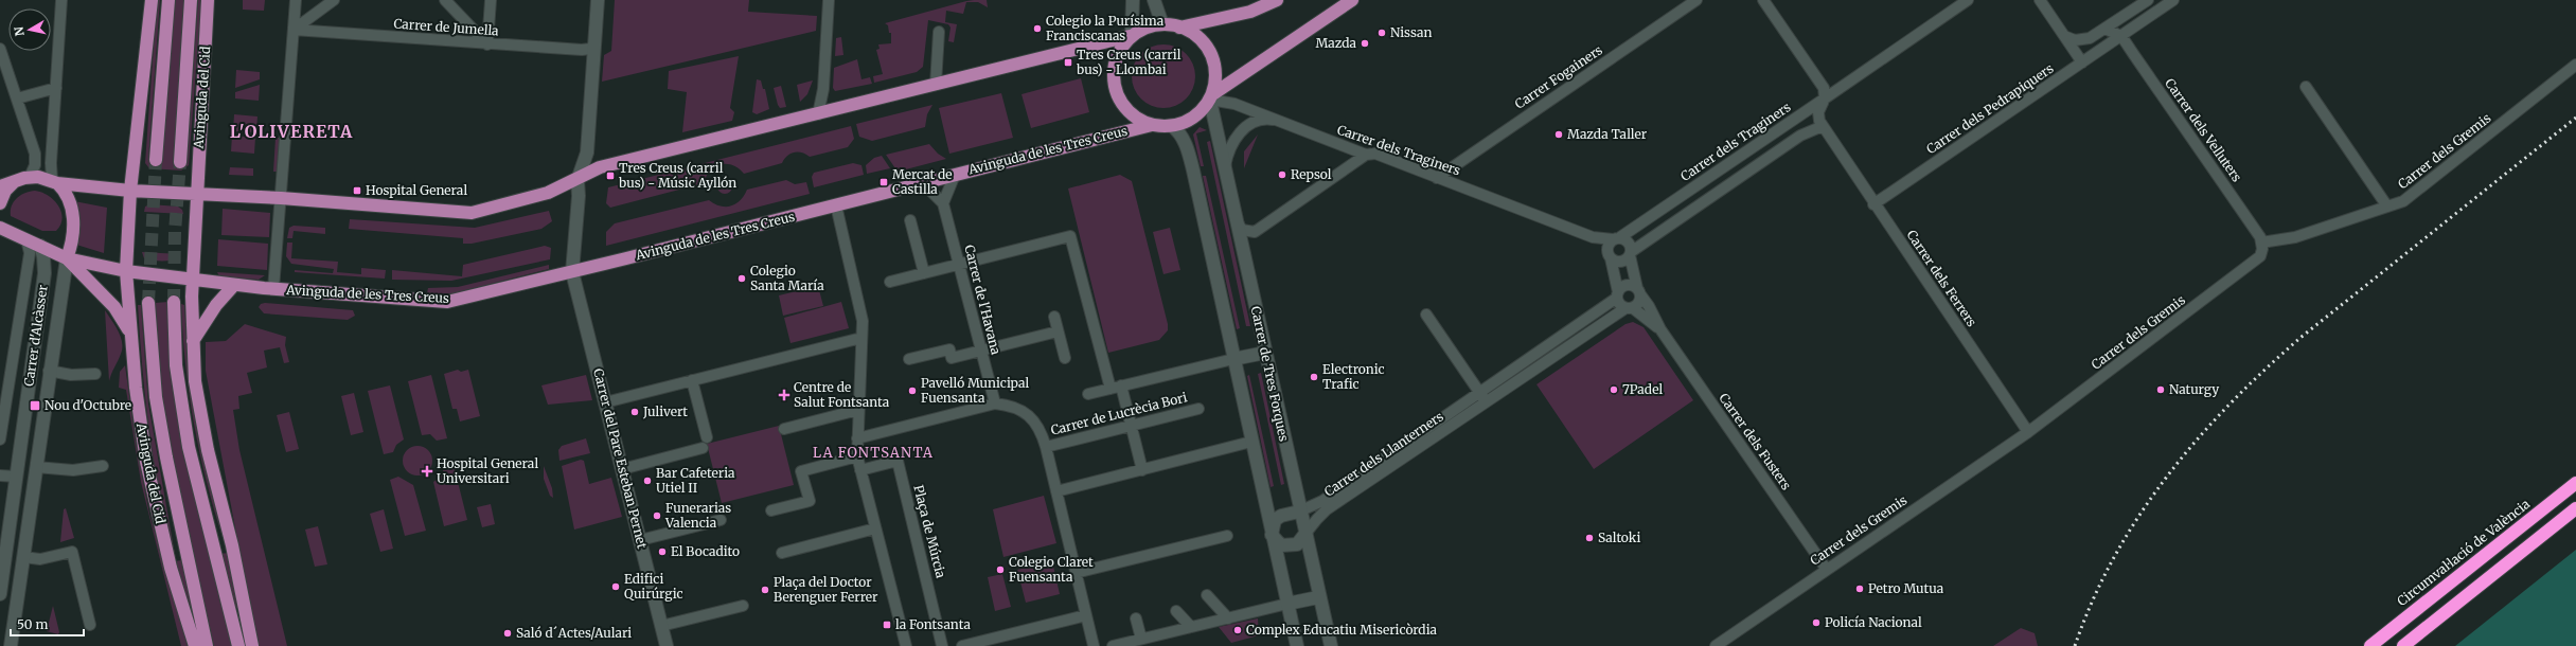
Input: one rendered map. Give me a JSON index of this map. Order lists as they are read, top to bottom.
{
  "streets": {
    "highway": ["Circumval·lació de València"],
    "main road": ["Avinguda del Cid", "Avinguda de les Tres Creus"],
    "street": [
      "Carrer de Jumella",
      "Carrer Fogainers",
      "Carrer dels Pedrapiquers",
      "Carrer dels Velluters",
      "Carrer dels Traginers",
      "Carrer dels Gremis",
      "Carrer dels Ferrers",
      "Carrer de l'Havana",
      "Carrer d'Alcàsser",
      "Carrer de Tres Forques",
      "Carrer de Lucrècia Bori",
      "Carrer dels Fusters",
      "Carrer dels Llanterners",
      "Carrer del Pare Esteban Pernet",
      "Plaça de Múrcia"
    ]
  },
  "crossings": [
    ["Carrer de Jumella", "Avinguda de les Tres Creus"],
    ["Carrer Fogainers", "Carrer dels Traginers"],
    ["Avinguda del Cid", "Avinguda de les Tres Creus"],
    ["Carrer dels Pedrapiquers", "Carrer dels Velluters"],
    ["Carrer dels Pedrapiquers", "Carrer dels Ferrers"],
    ["Carrer dels Velluters", "Carrer dels Gremis"],
    ["Carrer dels Traginers", "Avinguda de les Tres Creus"],
    ["Carrer dels Traginers", "Carrer de Tres Forques"],
    ["Carrer dels Traginers", "Carrer dels Fusters"],
    ["Avinguda de les Tres Creus", "Carrer de Tres Forques"],
    ["Avinguda de les Tres Creus", "Carrer del Pare Esteban Pernet"],
    ["Carrer dels Gremis", "Carrer dels Ferrers"],
    ["Carrer dels Gremis", "Carrer dels Fusters"],
    ["Carrer de Tres Forques", "Carrer dels Llanterners"],
    ["Carrer dels Fusters", "Carrer dels Llanterners"]
  ],
  "districts": ["L'OLIVERETA", "LA FONTSANTA"],
  "places": {
    "other": [
      "Colegio la Purísima Franciscanas",
      "Nissan",
      "Mazda",
      "Mazda Taller",
      "Repsol",
      "Colegio Santa María",
      "Electronic Trafic",
      "7Padel",
      "Naturgy",
      "Pavelló Municipal Fuensanta",
      "Julivert",
      "Bar Cafeteria Utiel II",
      "Funerarias Valencia",
      "Saltoki",
      "El Bocadito",
      "Colegio Claret Fuensanta",
      "Edifici Quirúrgic",
      "Petro Mutua",
      "Plaça del Doctor Berenguer Ferrer",
      "Policía Nacional",
      "Complex Educatiu Misericòrdia",
      "Saló d´Actes/Aulari"
    ],
    "transit": [
      "Tres Creus (carril bus) - Llombai",
      "Tres Creus (carril bus) - Músic Ayllón",
      "Mercat de Castilla",
      "Hospital General",
      "Nou d'Octubre",
      "la Fontsanta"
    ],
    "health": ["Centre de Salut Fontsanta", "Hospital General Universitari"]
  },
  "scale_bar": "50 m",
  "north": "left"
}
